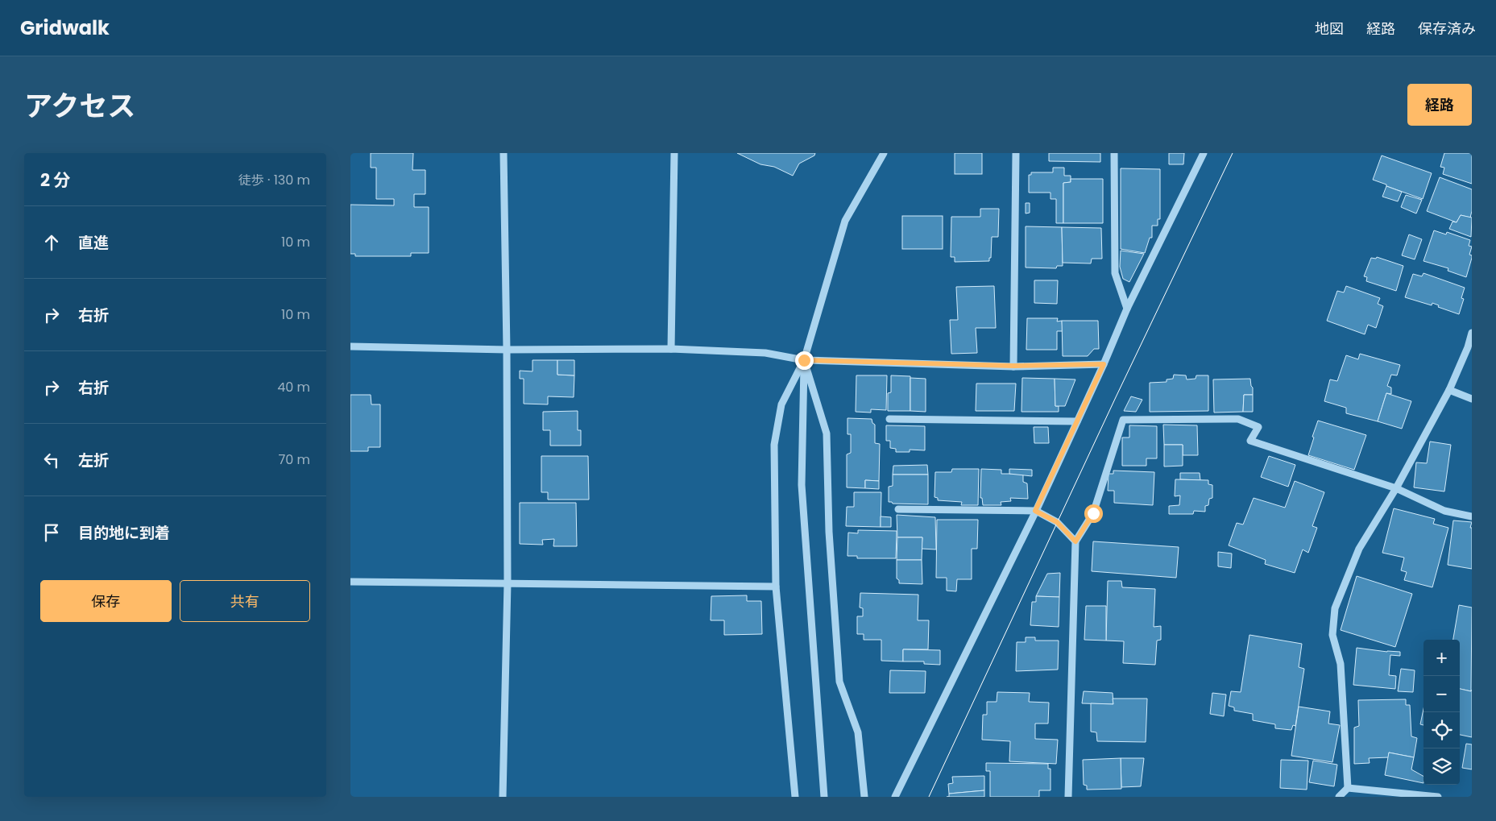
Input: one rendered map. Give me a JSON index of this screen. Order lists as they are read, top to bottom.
{
  "page": {
    "header": "Gridwalk",
    "nav": ["地図", "経路", "保存済み"],
    "title": "アクセス",
    "buttons": [
      "経路",
      ["保存", "共有"]
    ],
    "heading": ["2 分", "徒歩 · 130 m"],
    "list": [
      ["直進", "10 m"],
      ["右折", "10 m"],
      ["右折", "40 m"],
      ["左折", "70 m"],
      "目的地に到着"
    ],
    "map_buttons": ["+", "−"]
  }
}
